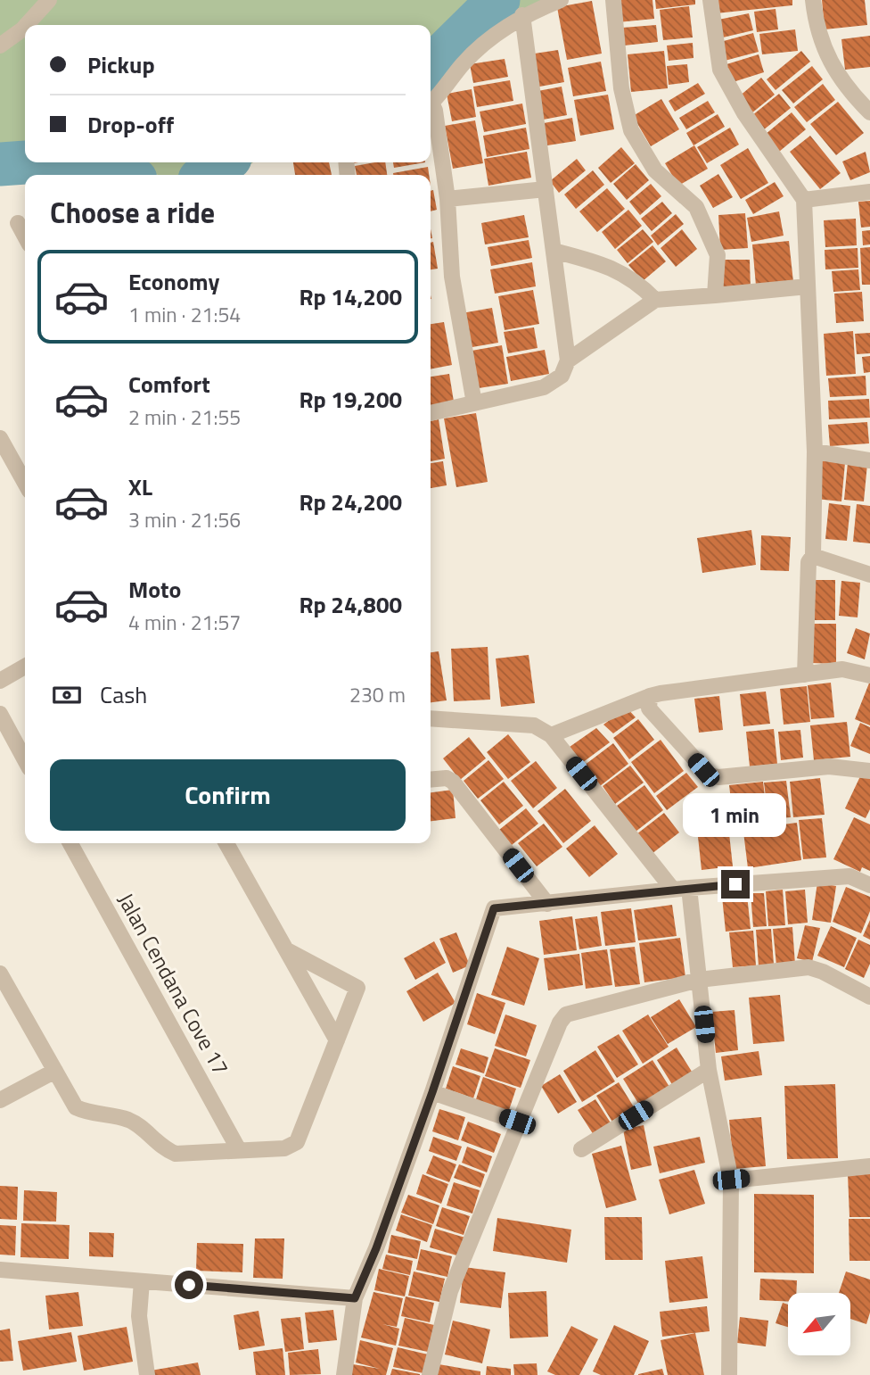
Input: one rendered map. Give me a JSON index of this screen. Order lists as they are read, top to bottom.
{
  "streets": {
    "street": ["Jalan Cendana Cove 17"]
  },
  "north": "bottom left",
  "page": {
    "banner": ["Pickup", "Drop-off"],
    "heading": "Choose a ride",
    "list": [
      {
        "name": "Economy",
        "note": "1 min · 21:54",
        "value": "Rp 14,200"
      },
      {
        "name": "Comfort",
        "note": "2 min · 21:55",
        "value": "Rp 19,200"
      },
      {
        "name": "XL",
        "note": "3 min · 21:56",
        "value": "Rp 24,200"
      },
      {
        "name": "Moto",
        "note": "4 min · 21:57",
        "value": "Rp 24,800"
      }
    ],
    "pay": ["Cash", "230 m"],
    "buttons": "Confirm",
    "bubble": "1 min"
  }
}
